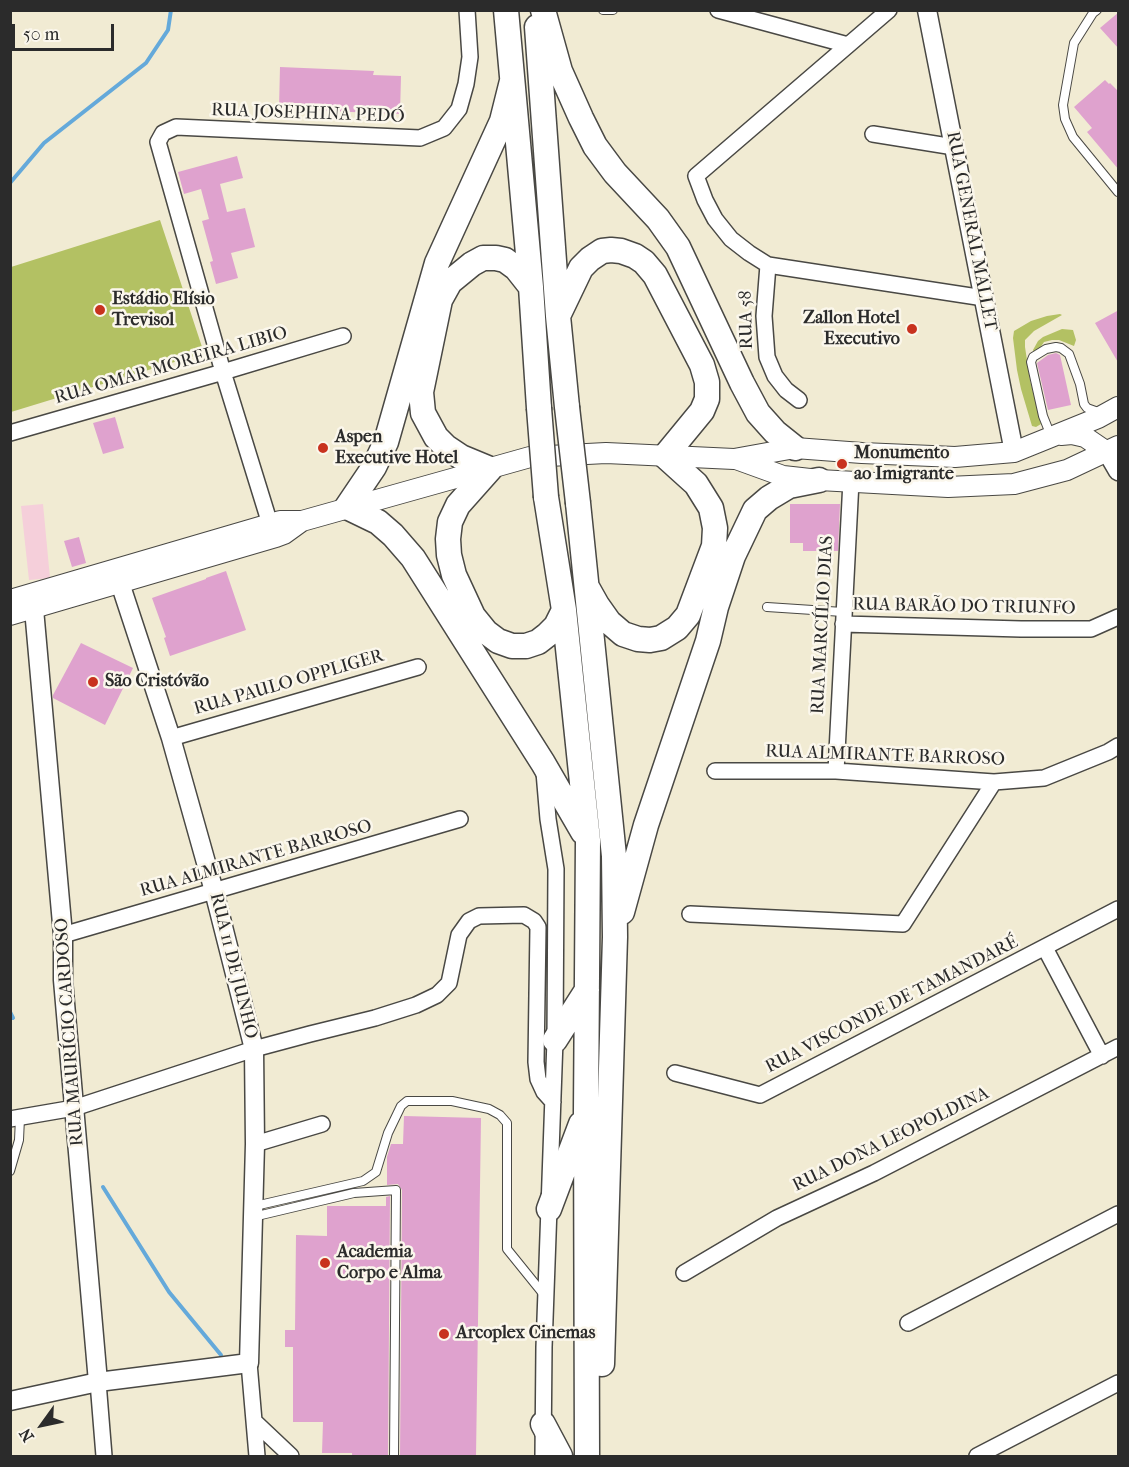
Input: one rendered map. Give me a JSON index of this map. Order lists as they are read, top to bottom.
{
  "streets": {
    "street": [
      "RUA JOSEPHINA PEDÓ",
      "RUA GENERAL MALLET",
      "RUA 58",
      "RUA OMAR MOREIRA LIBIO",
      "RUA BARÃO DO TRIUNFO",
      "RUA MARCÍLIO DIAS",
      "RUA PAULO OPPLIGER",
      "RUA ALMIRANTE BARROSO",
      "RUA 11 DE JUNHO",
      "RUA VISCONDE DE TAMANDARÉ",
      "RUA MAURÍCIO CARDOSO",
      "RUA DONA LEOPOLDINA"
    ]
  },
  "crossings": [
    ["RUA JOSEPHINA PEDÓ", "RUA OMAR MOREIRA LIBIO"],
    ["RUA BARÃO DO TRIUNFO", "RUA MARCÍLIO DIAS"],
    ["RUA MARCÍLIO DIAS", "RUA ALMIRANTE BARROSO"],
    ["RUA PAULO OPPLIGER", "RUA 11 DE JUNHO"],
    ["RUA ALMIRANTE BARROSO", "RUA 11 DE JUNHO"],
    ["RUA ALMIRANTE BARROSO", "RUA MAURÍCIO CARDOSO"]
  ],
  "places": [
    "Estádio Elísio Trevisol",
    "Zallon Hotel Executivo",
    "Aspen Executive Hotel",
    "Monumento ao Imigrante",
    "São Cristóvão",
    "Academia Corpo e Alma",
    "Arcoplex Cinemas"
  ],
  "scale_bar": "50 m",
  "north": "bottom left"
}
